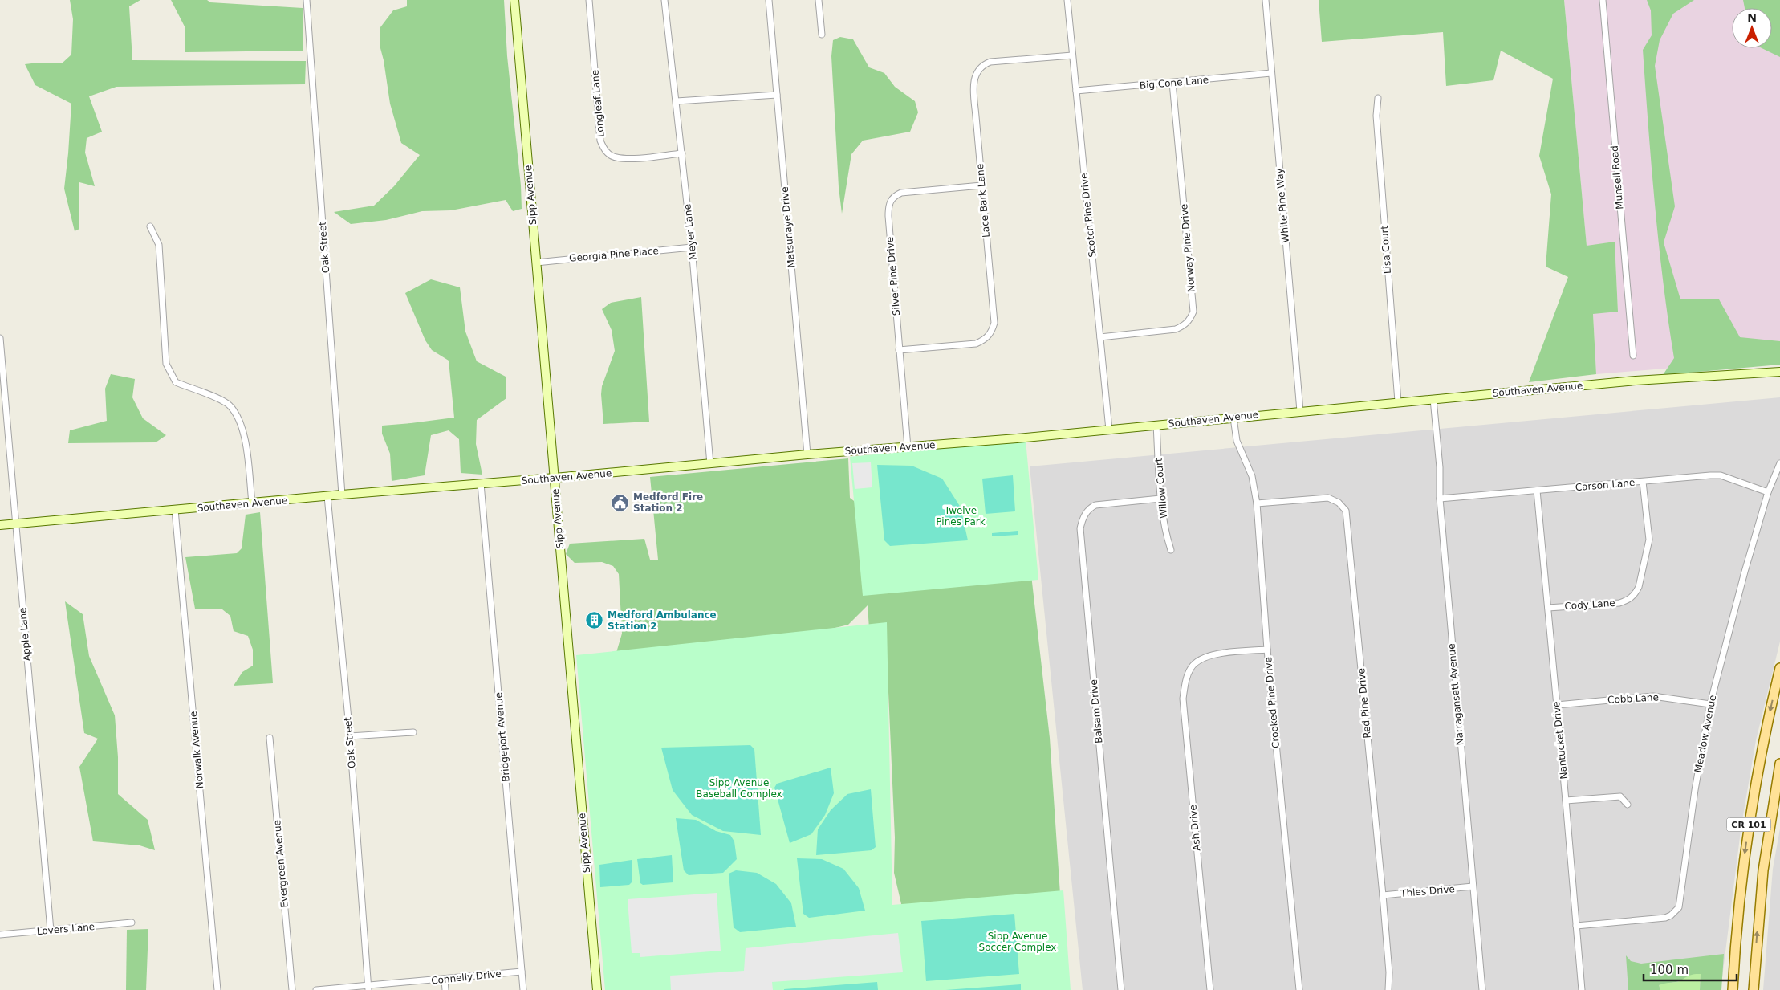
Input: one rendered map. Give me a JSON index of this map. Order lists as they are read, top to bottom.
{
  "streets": {
    "main road": ["CR 101"],
    "street": [
      "Big Cone Lane",
      "Longleaf Lane",
      "Munsell Road",
      "Sipp Avenue",
      "Lace Bark Lane",
      "White Pine Way",
      "Scotch Pine Drive",
      "Matsunaye Drive",
      "Meyer Lane",
      "Oak Street",
      "Norway Pine Drive",
      "Lisa Court",
      "Georgia Pine Place",
      "Silver Pine Drive",
      "Southaven Avenue",
      "Carson Lane",
      "Willow Court",
      "Cody Lane",
      "Apple Lane",
      "Narragansett Avenue",
      "Cobb Lane",
      "Crooked Pine Drive",
      "Red Pine Drive",
      "Balsam Drive",
      "Meadow Avenue",
      "Bridgeport Avenue",
      "Nantucket Drive",
      "Norwalk Avenue",
      "Ash Drive",
      "Evergreen Avenue",
      "Thies Drive",
      "Lovers Lane",
      "Connelly Drive"
    ]
  },
  "crossings": [
    ["Big Cone Lane", "White Pine Way"],
    ["Big Cone Lane", "Scotch Pine Drive"],
    ["Big Cone Lane", "Norway Pine Drive"],
    ["Longleaf Lane", "Meyer Lane"],
    ["Sipp Avenue", "Georgia Pine Place"],
    ["Sipp Avenue", "Southaven Avenue"],
    ["Lace Bark Lane", "Scotch Pine Drive"],
    ["Lace Bark Lane", "Silver Pine Drive"],
    ["White Pine Way", "Southaven Avenue"],
    ["Scotch Pine Drive", "Norway Pine Drive"],
    ["Scotch Pine Drive", "Southaven Avenue"],
    ["Matsunaye Drive", "Southaven Avenue"],
    ["Meyer Lane", "Georgia Pine Place"],
    ["Meyer Lane", "Southaven Avenue"],
    ["Oak Street", "Southaven Avenue"],
    ["Oak Street", "Connelly Drive"],
    ["Lisa Court", "Southaven Avenue"],
    ["Silver Pine Drive", "Southaven Avenue"],
    ["Southaven Avenue", "Willow Court"],
    ["Southaven Avenue", "Apple Lane"],
    ["Southaven Avenue", "Narragansett Avenue"],
    ["Southaven Avenue", "Crooked Pine Drive"],
    ["Southaven Avenue", "Bridgeport Avenue"],
    ["Southaven Avenue", "Norwalk Avenue"],
    ["Carson Lane", "Cody Lane"],
    ["Carson Lane", "Narragansett Avenue"],
    ["Carson Lane", "Meadow Avenue"],
    ["Carson Lane", "Nantucket Drive"],
    ["Willow Court", "Balsam Drive"],
    ["Cody Lane", "Nantucket Drive"],
    ["Apple Lane", "Lovers Lane"],
    ["Narragansett Avenue", "Thies Drive"],
    ["Cobb Lane", "Meadow Avenue"],
    ["Cobb Lane", "Nantucket Drive"],
    ["Crooked Pine Drive", "Red Pine Drive"],
    ["Crooked Pine Drive", "Ash Drive"],
    ["Red Pine Drive", "Thies Drive"],
    ["Meadow Avenue", "Nantucket Drive"],
    ["Bridgeport Avenue", "Connelly Drive"]
  ],
  "parks": ["Twelve Pines Park", "Sipp Avenue Baseball Complex", "Sipp Avenue Soccer Complex"],
  "places": {
    "public building": ["Medford Fire Station 2"],
    "building": ["Medford Ambulance Station 2"]
  },
  "scale_bar": "100 m",
  "north": "top"
}
